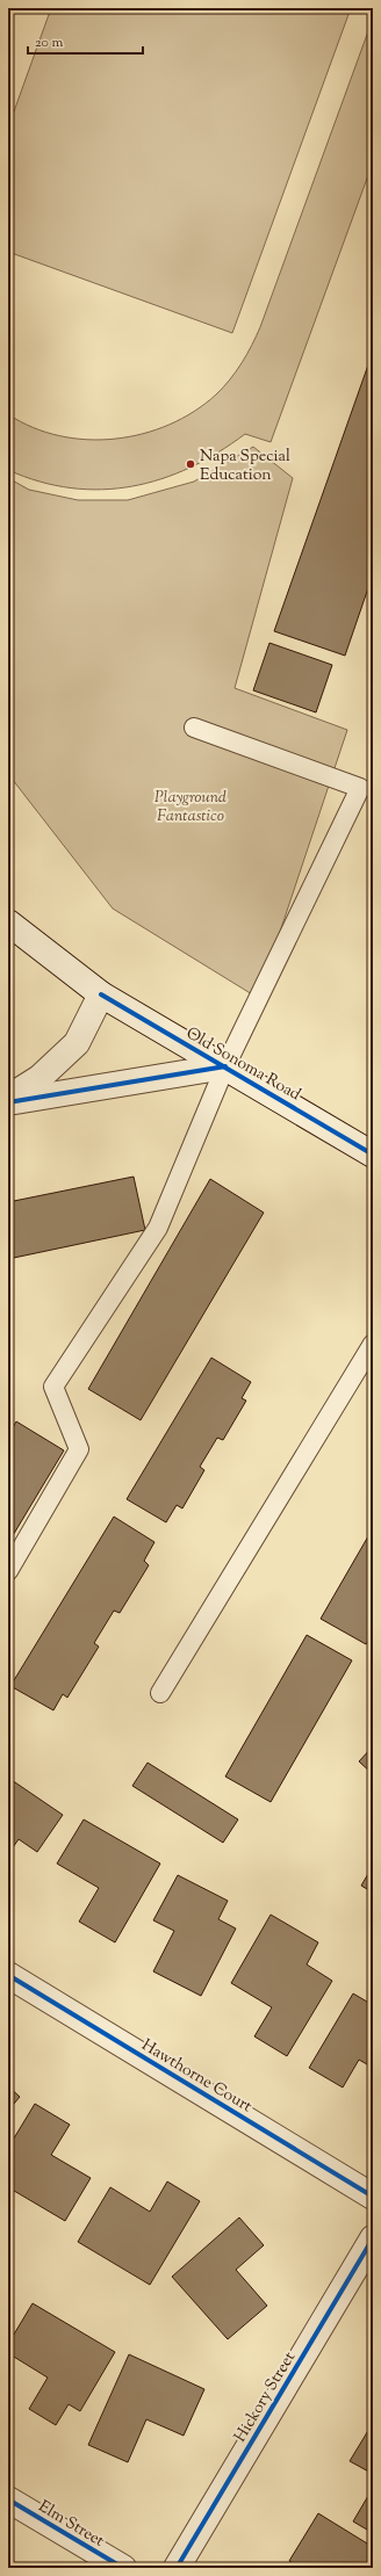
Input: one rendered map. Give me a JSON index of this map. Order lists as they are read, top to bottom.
{
  "streets": {
    "street": [
      "Old Sonoma Road",
      "Hawthorne Court",
      "Hickory Street",
      "Elm Street"
    ]
  },
  "parks": ["Playground Fantastico"],
  "places": ["Napa Special Education"],
  "scale_bar": "20 m"
}
